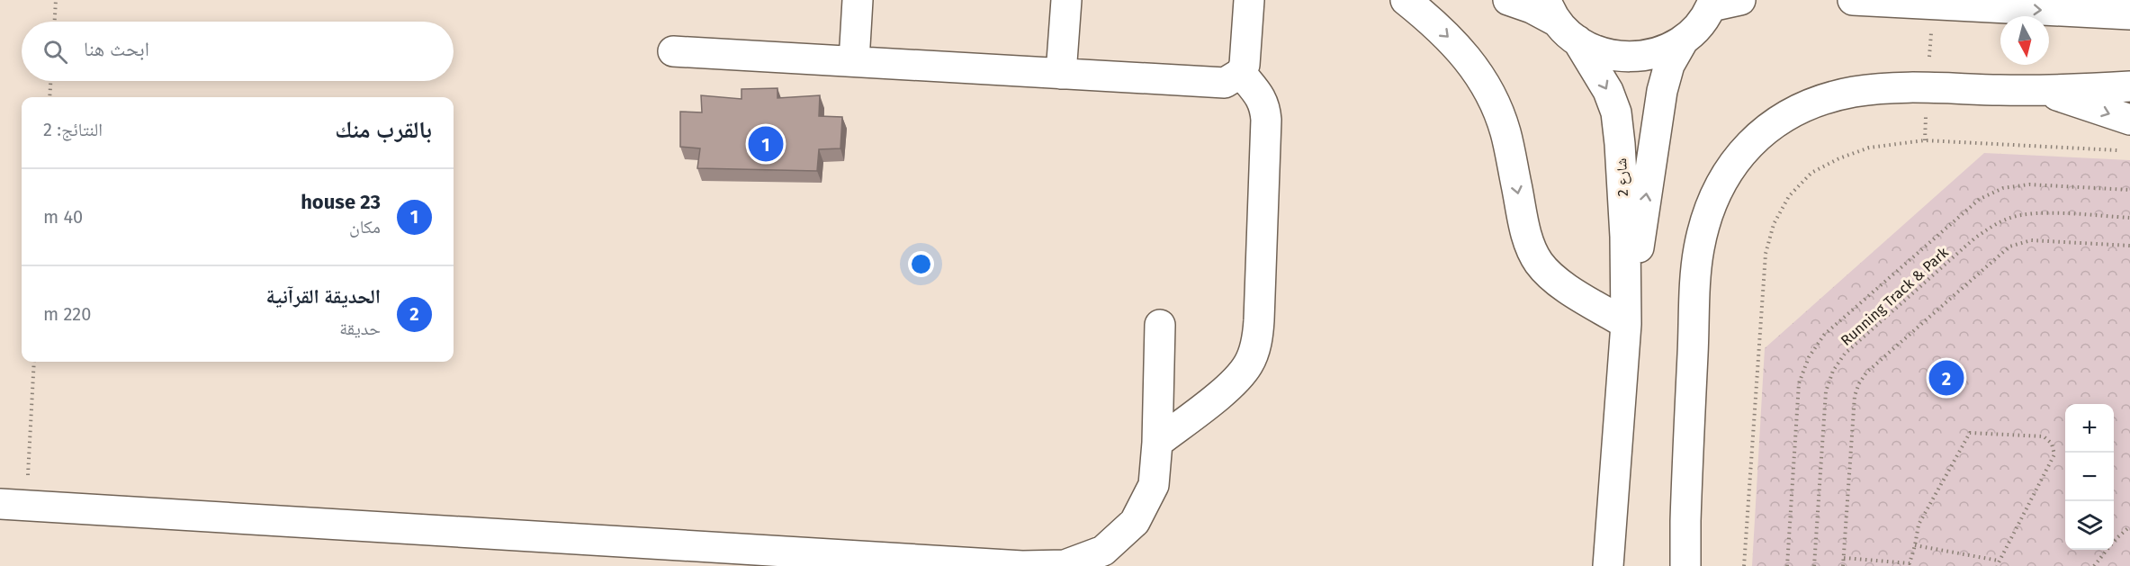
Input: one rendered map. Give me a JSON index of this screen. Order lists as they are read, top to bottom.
{
  "streets": {
    "street": ["شارع 2"],
    "path": ["Running Track & Park"]
  },
  "north": "bottom",
  "page": {
    "search": "ابحث هنا",
    "heading": ["بالقرب منك", "النتائج: 2"],
    "pins": ["1", "2"],
    "list": [
      {
        "mark": "1",
        "name": "house 23",
        "note": "مكان",
        "value": "40 m"
      },
      {
        "mark": "2",
        "name": "الحديقة القرآنية",
        "note": "حديقة",
        "value": "220 m"
      }
    ],
    "map_buttons": ["+", "−"]
  }
}
